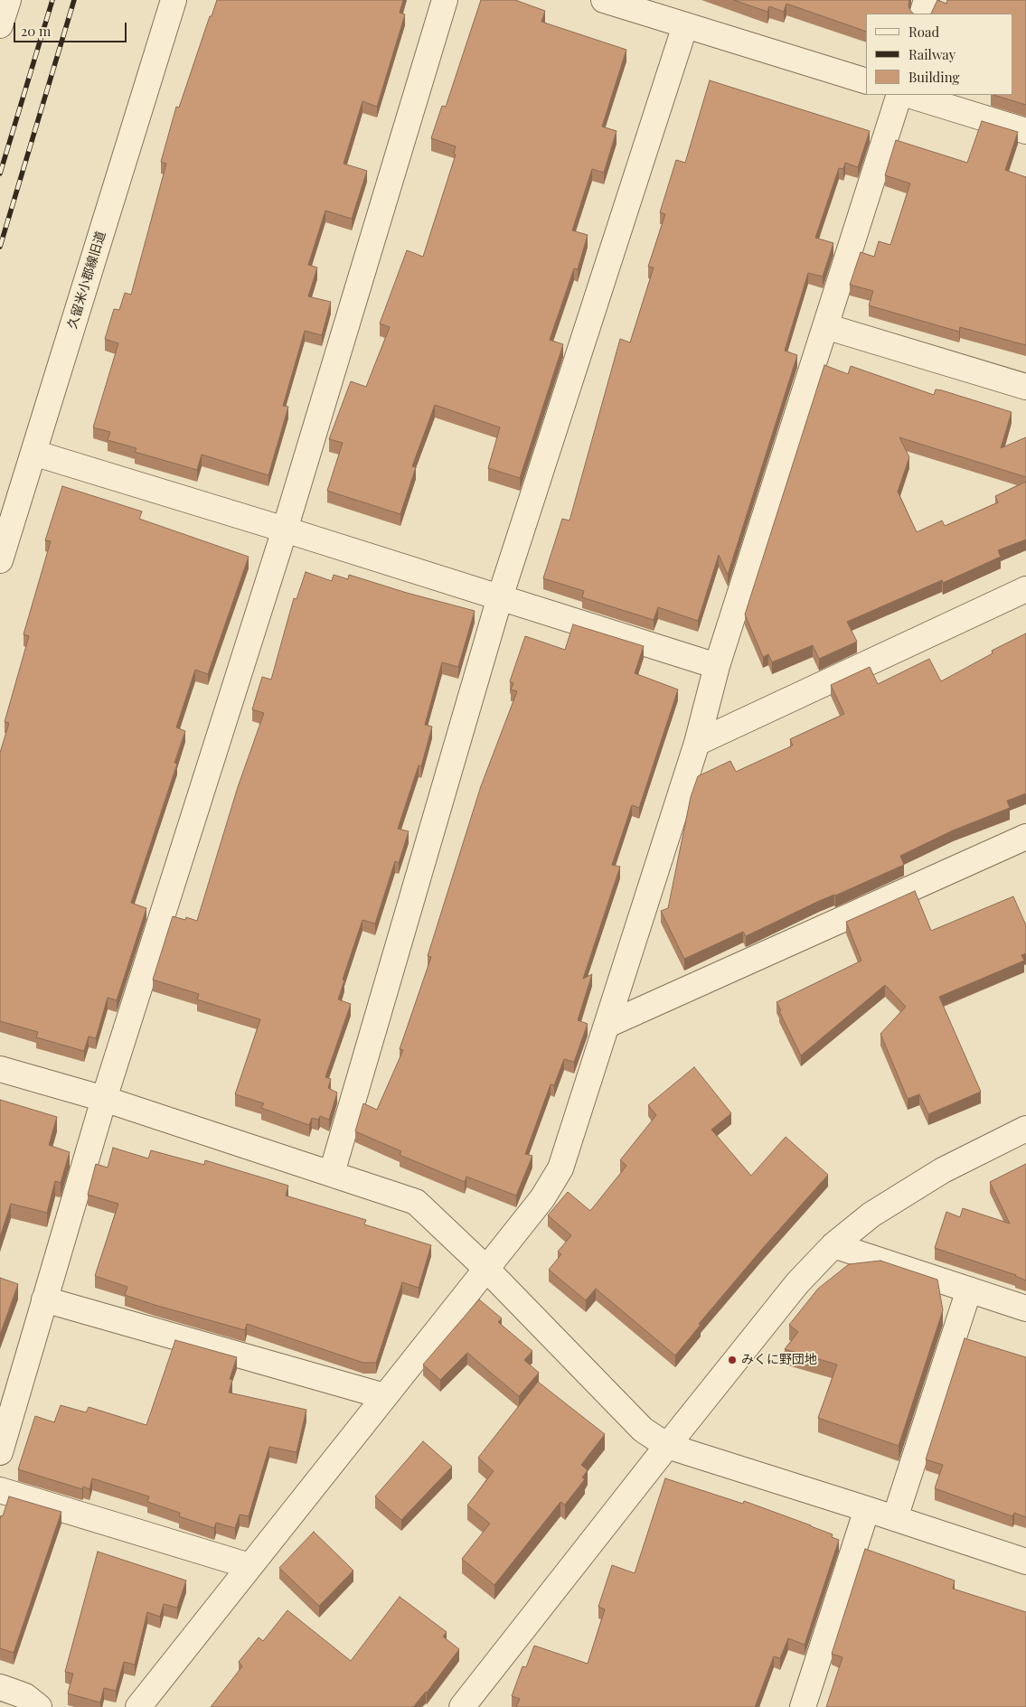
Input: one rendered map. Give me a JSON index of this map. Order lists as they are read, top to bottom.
{
  "streets": {
    "street": ["久留米小郡線旧道"]
  },
  "places": ["みくに野団地"],
  "legend": ["Road", "Railway", "Building"],
  "scale_bar": "20 m"
}
